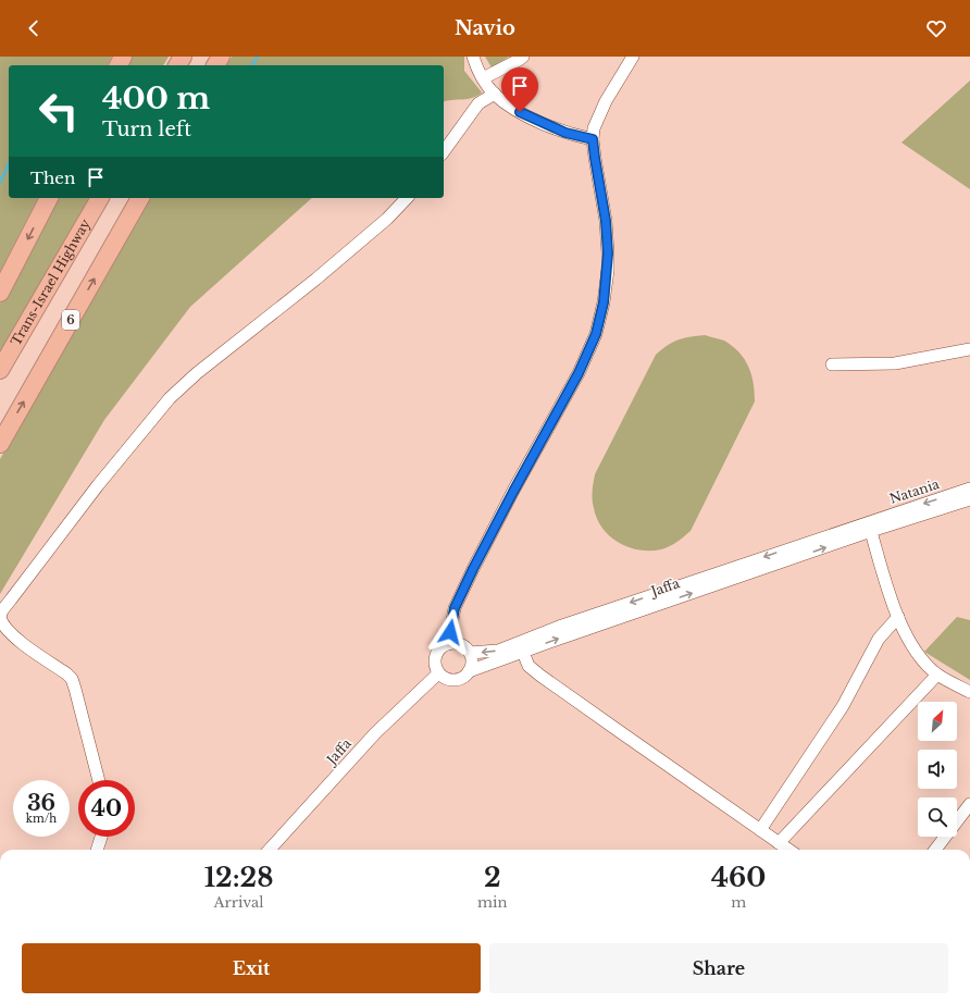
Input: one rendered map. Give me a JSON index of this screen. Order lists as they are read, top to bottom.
{
  "streets": {
    "highway": ["Trans-Israel Highway", "6"],
    "street": ["Natania", "Jaffa"]
  },
  "crossings": [
    ["Natania", "Jaffa"]
  ],
  "north": "top right",
  "page": {
    "header": "Navio",
    "turn": ["400 m", "Turn left"],
    "then": "Then",
    "speed": "36 km/h",
    "limit": "40",
    "eta": [
      "12:28",
      "Arrival",
      "2",
      "min",
      "460",
      "m"
    ],
    "buttons": ["Exit", "Share"]
  }
}
